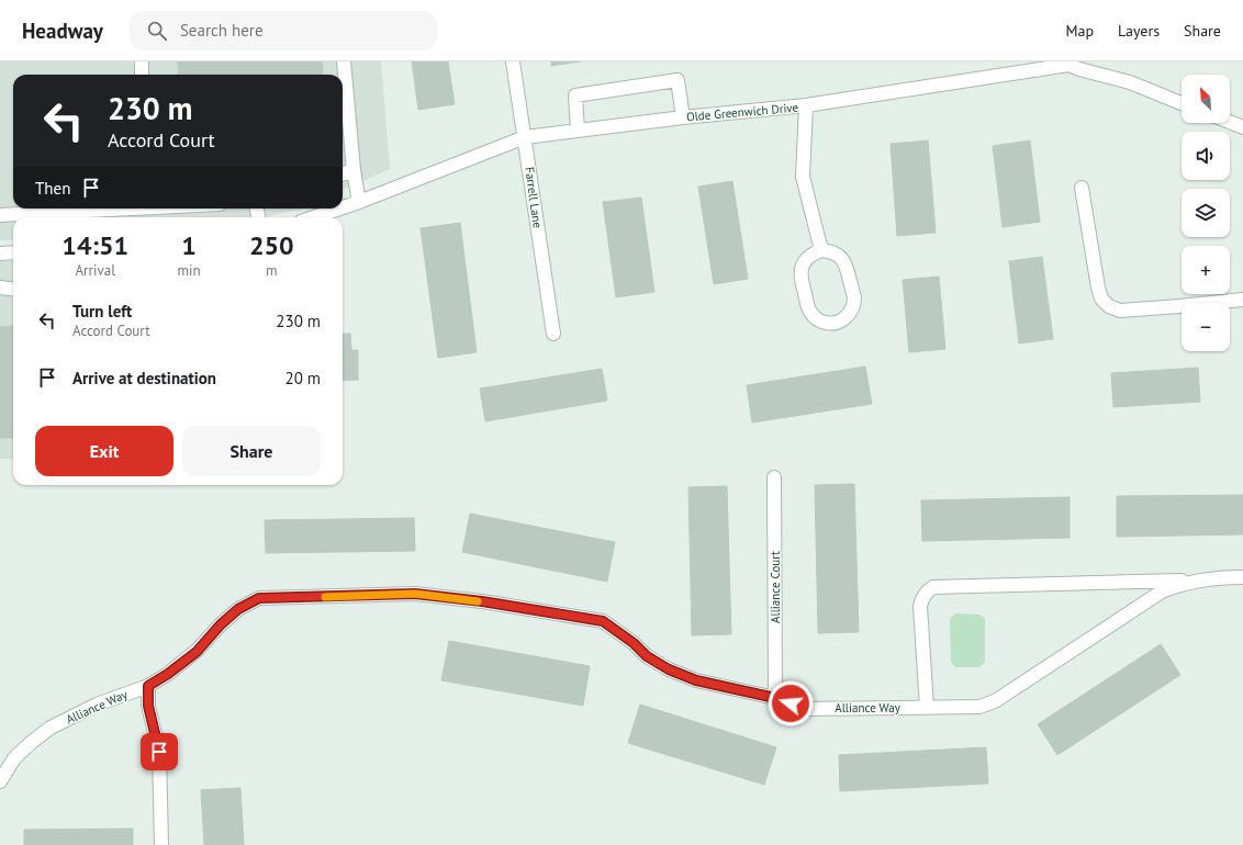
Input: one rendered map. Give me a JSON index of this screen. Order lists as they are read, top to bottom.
{
  "streets": {
    "street": [
      "Olde Greenwich Drive",
      "Farrell Lane",
      "Alliance Court",
      "Alliance Way"
    ]
  },
  "crossings": [
    ["Olde Greenwich Drive", "Farrell Lane"],
    ["Alliance Court", "Alliance Way"]
  ],
  "north": "top left",
  "page": {
    "header": "Headway",
    "search": "Search here",
    "nav": ["Map", "Layers", "Share"],
    "map_buttons": ["+", "−"],
    "turn": ["230 m", "Accord Court"],
    "then": "Then",
    "eta": [
      "14:51",
      "Arrival",
      "1",
      "min",
      "250",
      "m"
    ],
    "list": [
      {
        "name": "Turn left",
        "note": "Accord Court",
        "value": "230 m"
      },
      {
        "name": "Arrive at destination",
        "value": "20 m"
      }
    ],
    "buttons": ["Exit", "Share"]
  }
}
